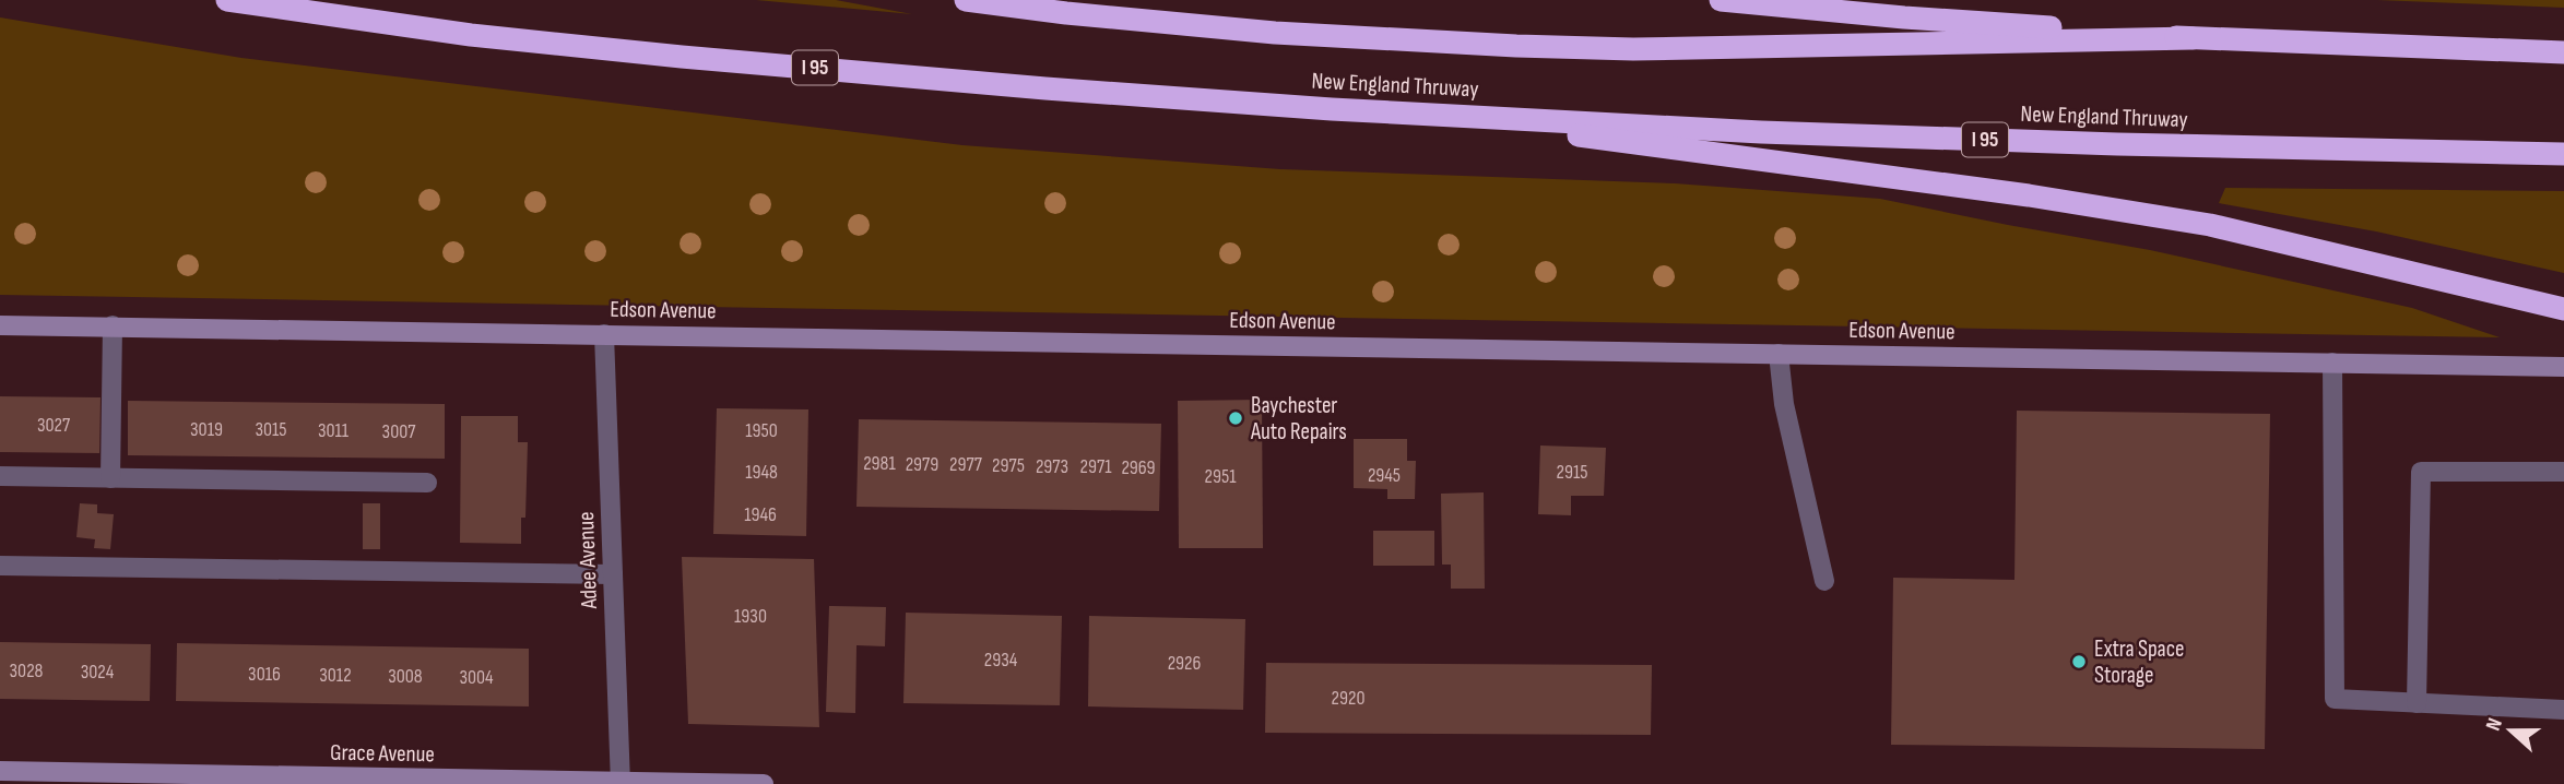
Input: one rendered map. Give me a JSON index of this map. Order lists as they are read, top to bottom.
{
  "streets": {
    "highway": ["I 95", "New England Thruway"],
    "main road": ["Edson Avenue", "Grace Avenue"],
    "street": ["Adee Avenue"]
  },
  "crossings": [
    ["Edson Avenue", "Adee Avenue"],
    ["Adee Avenue", "Grace Avenue"]
  ],
  "places": ["Baychester Auto Repairs", "Extra Space Storage"],
  "house_numbers": [
    "3027",
    "3019",
    "3015",
    "3011",
    "1950",
    "3007",
    "2981",
    "2979",
    "2977",
    "2975",
    "2973",
    "2971",
    "2969",
    "1948",
    "2915",
    "2945",
    "2951",
    "1946",
    "1930",
    "2934",
    "2926",
    "3028",
    "3024",
    "3016",
    "3012",
    "3008",
    "3004",
    "2920"
  ],
  "north": "left"
}
